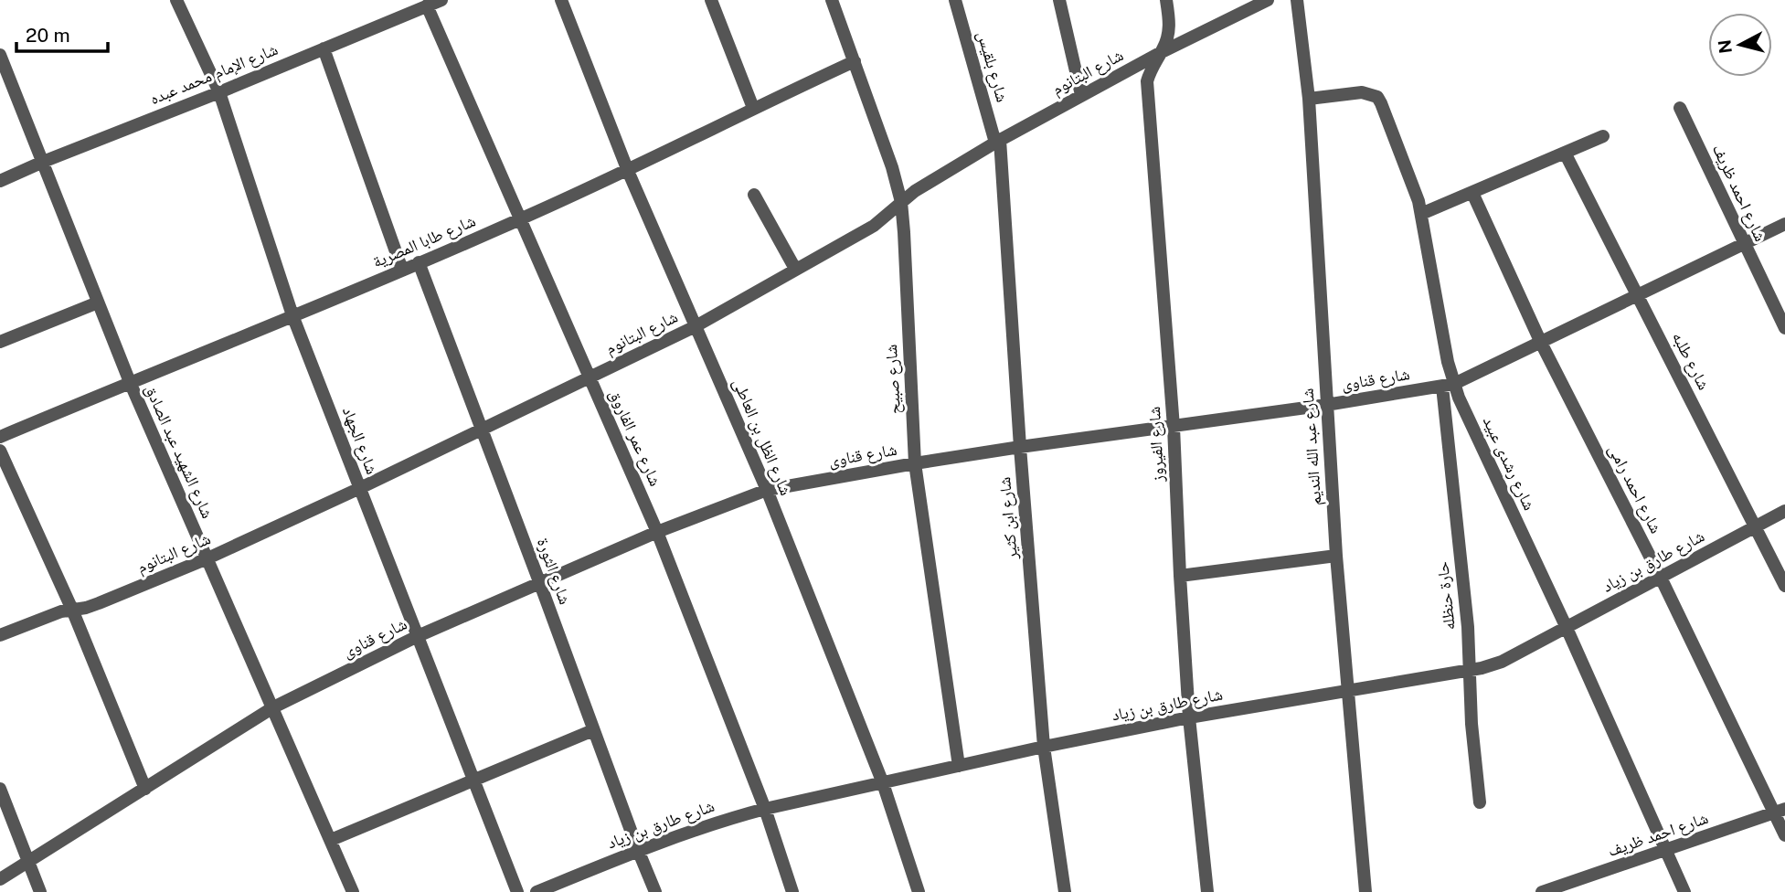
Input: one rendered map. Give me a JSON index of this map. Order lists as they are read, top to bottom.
{
  "streets": {
    "street": [
      "شارع بلقيس",
      "شارع البتانوم",
      "شارع الإمام محمد عبده",
      "شارع احمد ظريف",
      "شارع طابا المصرية",
      "شارع طلبه",
      "شارع صبيح",
      "شارع قناوى",
      "شارع الظل بن العاطى",
      "شارع عمر الفاروق",
      "شارع الجهاد",
      "شارع الفيروز",
      "شارع عبد الله النديم",
      "شارع الشهيد عبد الصادق",
      "شارع رشدى عبيد",
      "شارع احمد رامى",
      "شارع ابن كثير",
      "شارع طارق بن زياد",
      "شارع الثورة",
      "حارة حنظله"
    ]
  },
  "crossings": [
    ["شارع بلقيس", "شارع البتانوم"],
    ["شارع بلقيس", "شارع ابن كثير"],
    ["شارع البتانوم", "شارع صبيح"],
    ["شارع البتانوم", "شارع الظل بن العاطى"],
    ["شارع البتانوم", "شارع عمر الفاروق"],
    ["شارع البتانوم", "شارع الجهاد"],
    ["شارع البتانوم", "شارع الفيروز"],
    ["شارع البتانوم", "شارع الشهيد عبد الصادق"],
    ["شارع البتانوم", "شارع ابن كثير"],
    ["شارع البتانوم", "شارع الثورة"],
    ["شارع الإمام محمد عبده", "شارع عمر الفاروق"],
    ["شارع الإمام محمد عبده", "شارع الجهاد"],
    ["شارع الإمام محمد عبده", "شارع الشهيد عبد الصادق"],
    ["شارع احمد ظريف", "شارع قناوى"],
    ["شارع احمد ظريف", "شارع رشدى عبيد"],
    ["شارع احمد ظريف", "شارع احمد رامى"],
    ["شارع طابا المصرية", "شارع صبيح"],
    ["شارع طابا المصرية", "شارع الظل بن العاطى"],
    ["شارع طابا المصرية", "شارع عمر الفاروق"],
    ["شارع طابا المصرية", "شارع الجهاد"],
    ["شارع طابا المصرية", "شارع الشهيد عبد الصادق"],
    ["شارع طابا المصرية", "شارع الثورة"],
    ["شارع طلبه", "شارع قناوى"],
    ["شارع طلبه", "شارع طارق بن زياد"],
    ["شارع صبيح", "شارع قناوى"],
    ["شارع صبيح", "شارع طارق بن زياد"],
    ["شارع قناوى", "شارع الظل بن العاطى"],
    ["شارع قناوى", "شارع عمر الفاروق"],
    ["شارع قناوى", "شارع الجهاد"],
    ["شارع قناوى", "شارع الفيروز"],
    ["شارع قناوى", "شارع عبد الله النديم"],
    ["شارع قناوى", "شارع الشهيد عبد الصادق"],
    ["شارع قناوى", "شارع رشدى عبيد"],
    ["شارع قناوى", "شارع احمد رامى"],
    ["شارع قناوى", "شارع ابن كثير"],
    ["شارع قناوى", "شارع الثورة"],
    ["شارع قناوى", "حارة حنظله"],
    ["شارع الظل بن العاطى", "شارع طارق بن زياد"],
    ["شارع عمر الفاروق", "شارع طارق بن زياد"],
    ["شارع الفيروز", "شارع طارق بن زياد"],
    ["شارع عبد الله النديم", "شارع رشدى عبيد"],
    ["شارع عبد الله النديم", "شارع طارق بن زياد"],
    ["شارع رشدى عبيد", "شارع طارق بن زياد"],
    ["شارع رشدى عبيد", "حارة حنظله"],
    ["شارع احمد رامى", "شارع طارق بن زياد"],
    ["شارع ابن كثير", "شارع طارق بن زياد"],
    ["شارع طارق بن زياد", "شارع الثورة"],
    ["شارع طارق بن زياد", "حارة حنظله"]
  ],
  "scale_bar": "20 m",
  "north": "left"
}
